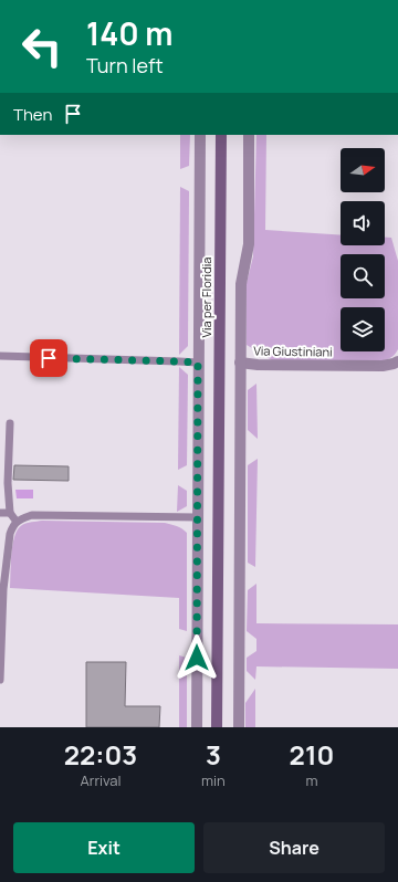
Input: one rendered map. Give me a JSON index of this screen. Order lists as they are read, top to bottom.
{
  "streets": {
    "main road": ["Via per Floridia"],
    "street": ["Via Giustiniani"]
  },
  "north": "right",
  "page": {
    "turn": ["140 m", "Turn left"],
    "then": "Then",
    "eta": [
      "22:03",
      "Arrival",
      "3",
      "min",
      "210",
      "m"
    ],
    "buttons": ["Exit", "Share"]
  }
}
